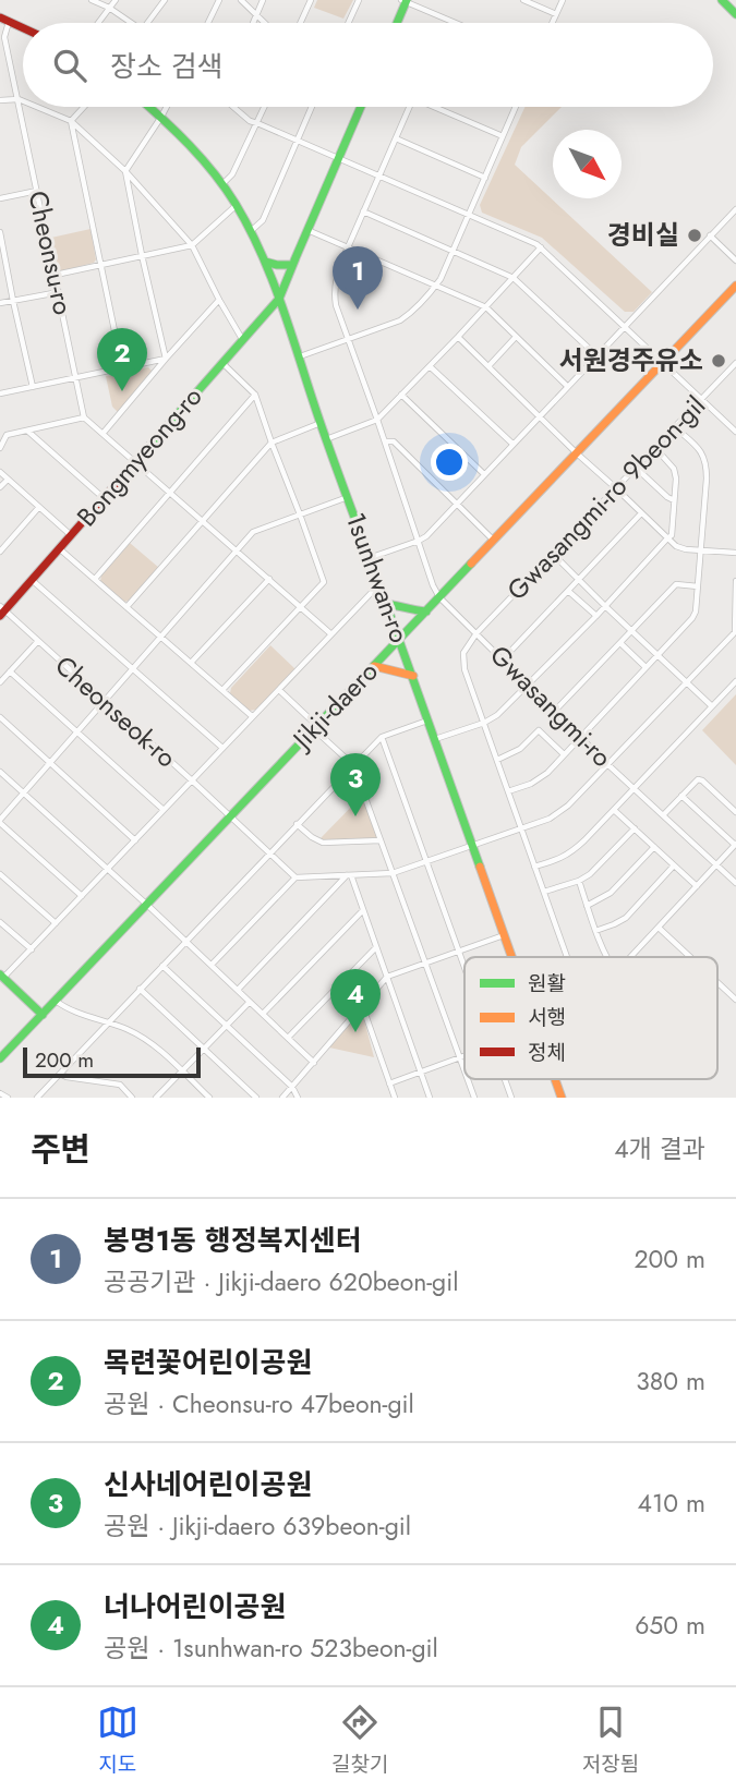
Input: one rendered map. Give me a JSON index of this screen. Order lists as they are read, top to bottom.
{
  "streets": {
    "street": [
      "Cheonsu-ro",
      "Bongmyeong-ro",
      "Gwasangmi-ro 9beon-gil",
      "1sunhwan-ro",
      "Jikji-daero",
      "Gwasangmi-ro",
      "Cheonseok-ro"
    ]
  },
  "crossings": [
    ["Bongmyeong-ro", "1sunhwan-ro"],
    ["Bongmyeong-ro", "Cheonseok-ro"],
    ["Gwasangmi-ro 9beon-gil", "Gwasangmi-ro"],
    ["1sunhwan-ro", "Jikji-daero"],
    ["Jikji-daero", "Gwasangmi-ro"],
    ["Jikji-daero", "Cheonseok-ro"]
  ],
  "places": ["경비실", "서원경주유소"],
  "legend": ["원활", "서행", "정체"],
  "scale_bar": "200 m",
  "north": "bottom right",
  "page": {
    "search": "장소 검색",
    "pins": [
      "1",
      "2",
      "3",
      "4"
    ],
    "scale": "200 m",
    "heading": ["주변", "4개 결과"],
    "list": [
      {
        "mark": "1",
        "name": "봉명1동 행정복지센터",
        "note": "공공기관 · Jikji-daero 620beon-gil",
        "value": "200 m"
      },
      {
        "mark": "2",
        "name": "목련꽃어린이공원",
        "note": "공원 · Cheonsu-ro 47beon-gil",
        "value": "380 m"
      },
      {
        "mark": "3",
        "name": "신사네어린이공원",
        "note": "공원 · Jikji-daero 639beon-gil",
        "value": "410 m"
      },
      {
        "mark": "4",
        "name": "너나어린이공원",
        "note": "공원 · 1sunhwan-ro 523beon-gil",
        "value": "650 m"
      }
    ],
    "nav": ["지도", "길찾기", "저장됨"]
  }
}
